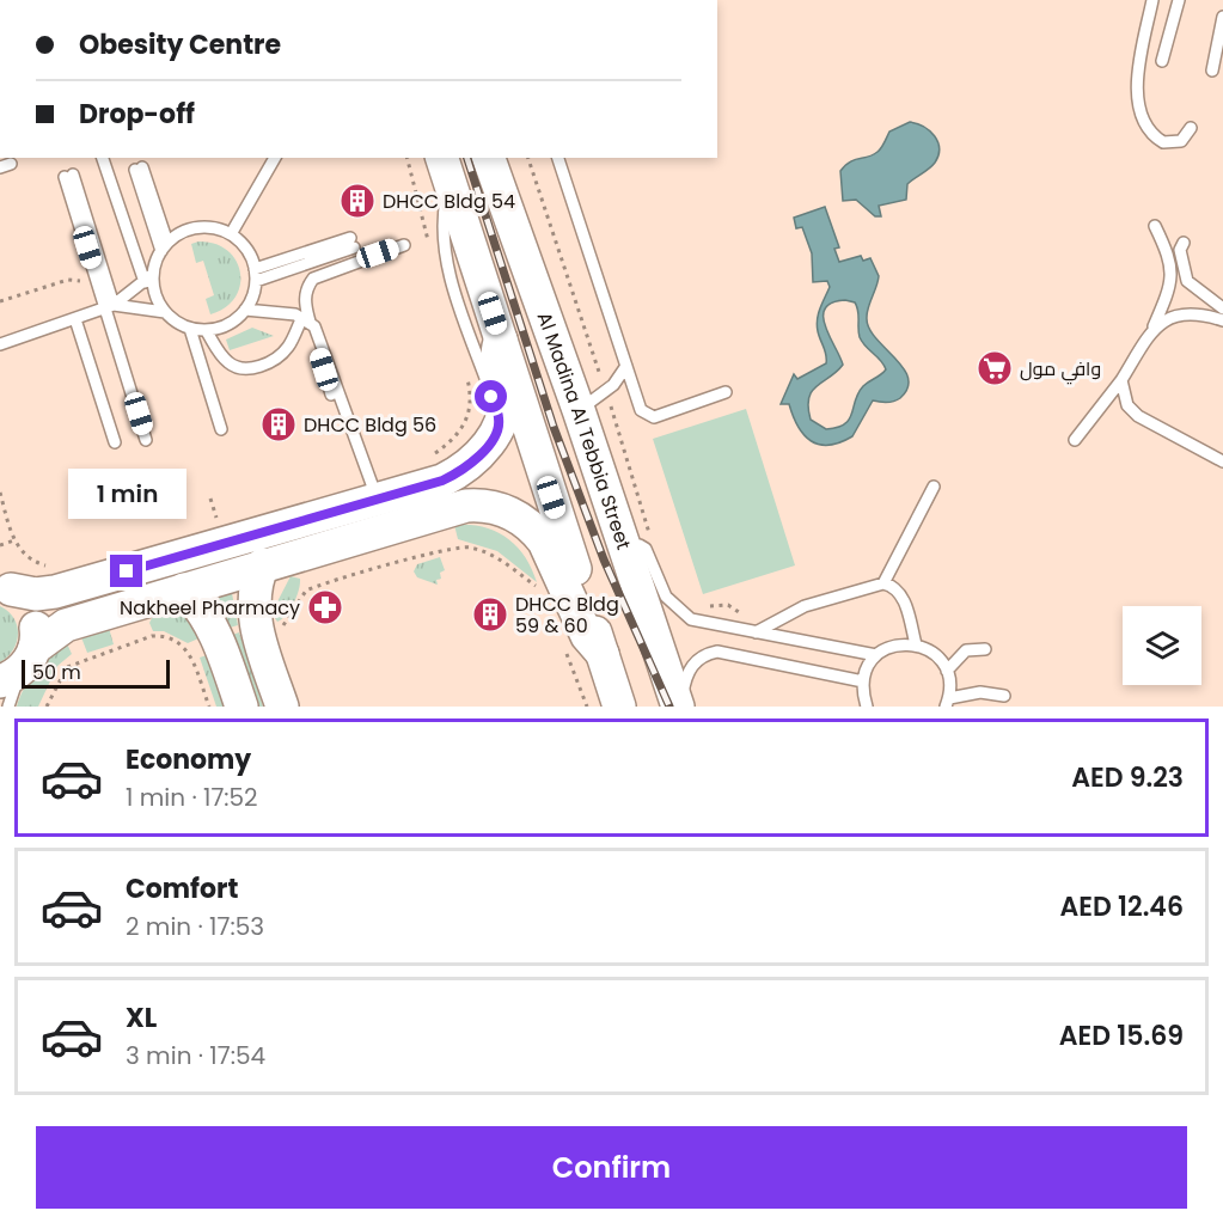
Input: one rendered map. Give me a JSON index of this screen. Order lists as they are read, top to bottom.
{
  "streets": {
    "street": ["Al Madina Al Tebbia Street"]
  },
  "places": {
    "building": ["DHCC Bldg 54", "DHCC Bldg 56", "DHCC Bldg 59 & 60"],
    "supermarket": ["وافي مول"],
    "pharmacy": ["Nakheel Pharmacy"]
  },
  "scale_bar": "50 m",
  "page": {
    "banner": ["Obesity Centre", "Drop-off"],
    "bubble": "1 min",
    "scale": "50 m",
    "list": [
      {
        "name": "Economy",
        "note": "1 min · 17:52",
        "value": "AED 9.23"
      },
      {
        "name": "Comfort",
        "note": "2 min · 17:53",
        "value": "AED 12.46"
      },
      {
        "name": "XL",
        "note": "3 min · 17:54",
        "value": "AED 15.69"
      }
    ],
    "buttons": "Confirm"
  }
}
